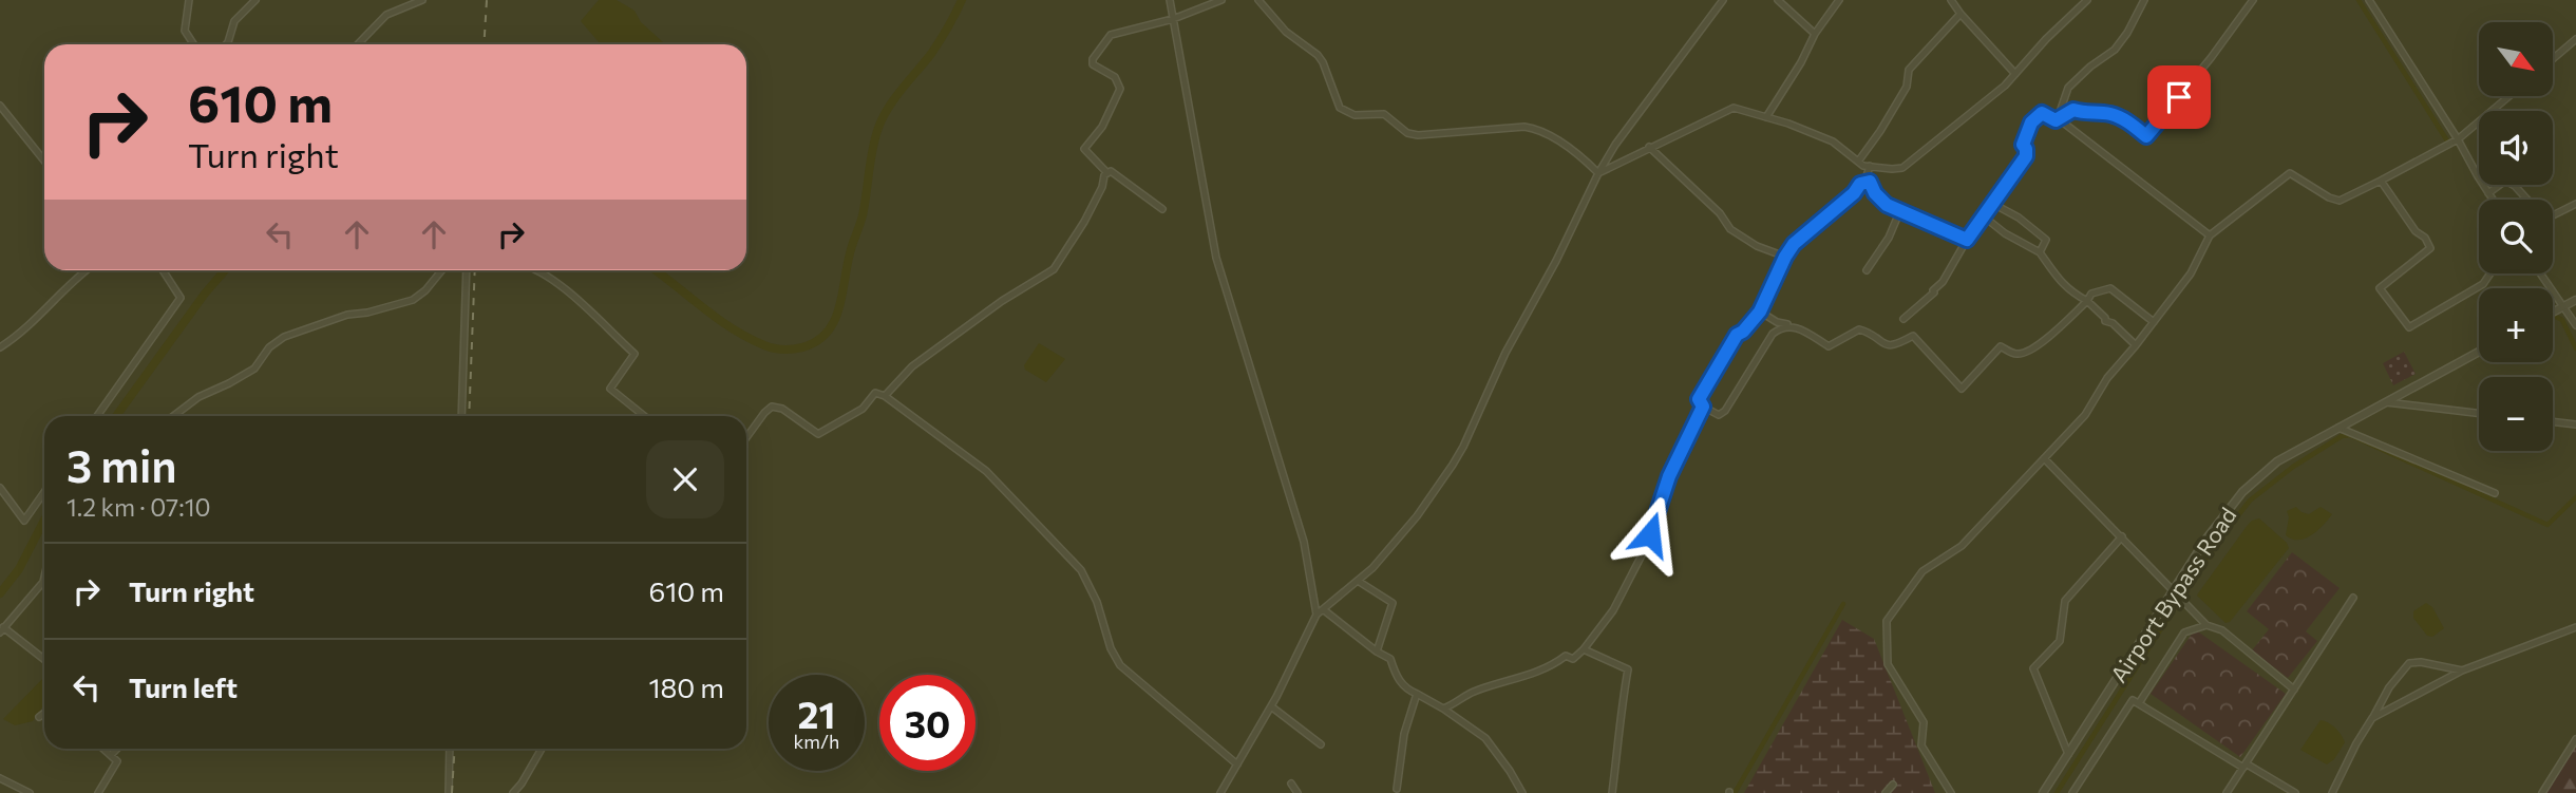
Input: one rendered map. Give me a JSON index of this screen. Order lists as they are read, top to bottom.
{
  "streets": {
    "street": ["Airport Bypass Road"]
  },
  "north": "bottom right",
  "page": {
    "map_buttons": ["+", "−"],
    "turn": ["610 m", "Turn right"],
    "heading": ["3 min", "1.2 km · 07:10"],
    "list": [
      {
        "name": "Turn right",
        "value": "610 m"
      },
      {
        "name": "Turn left",
        "value": "180 m"
      }
    ],
    "speed": "21 km/h",
    "limit": "30"
  }
}
